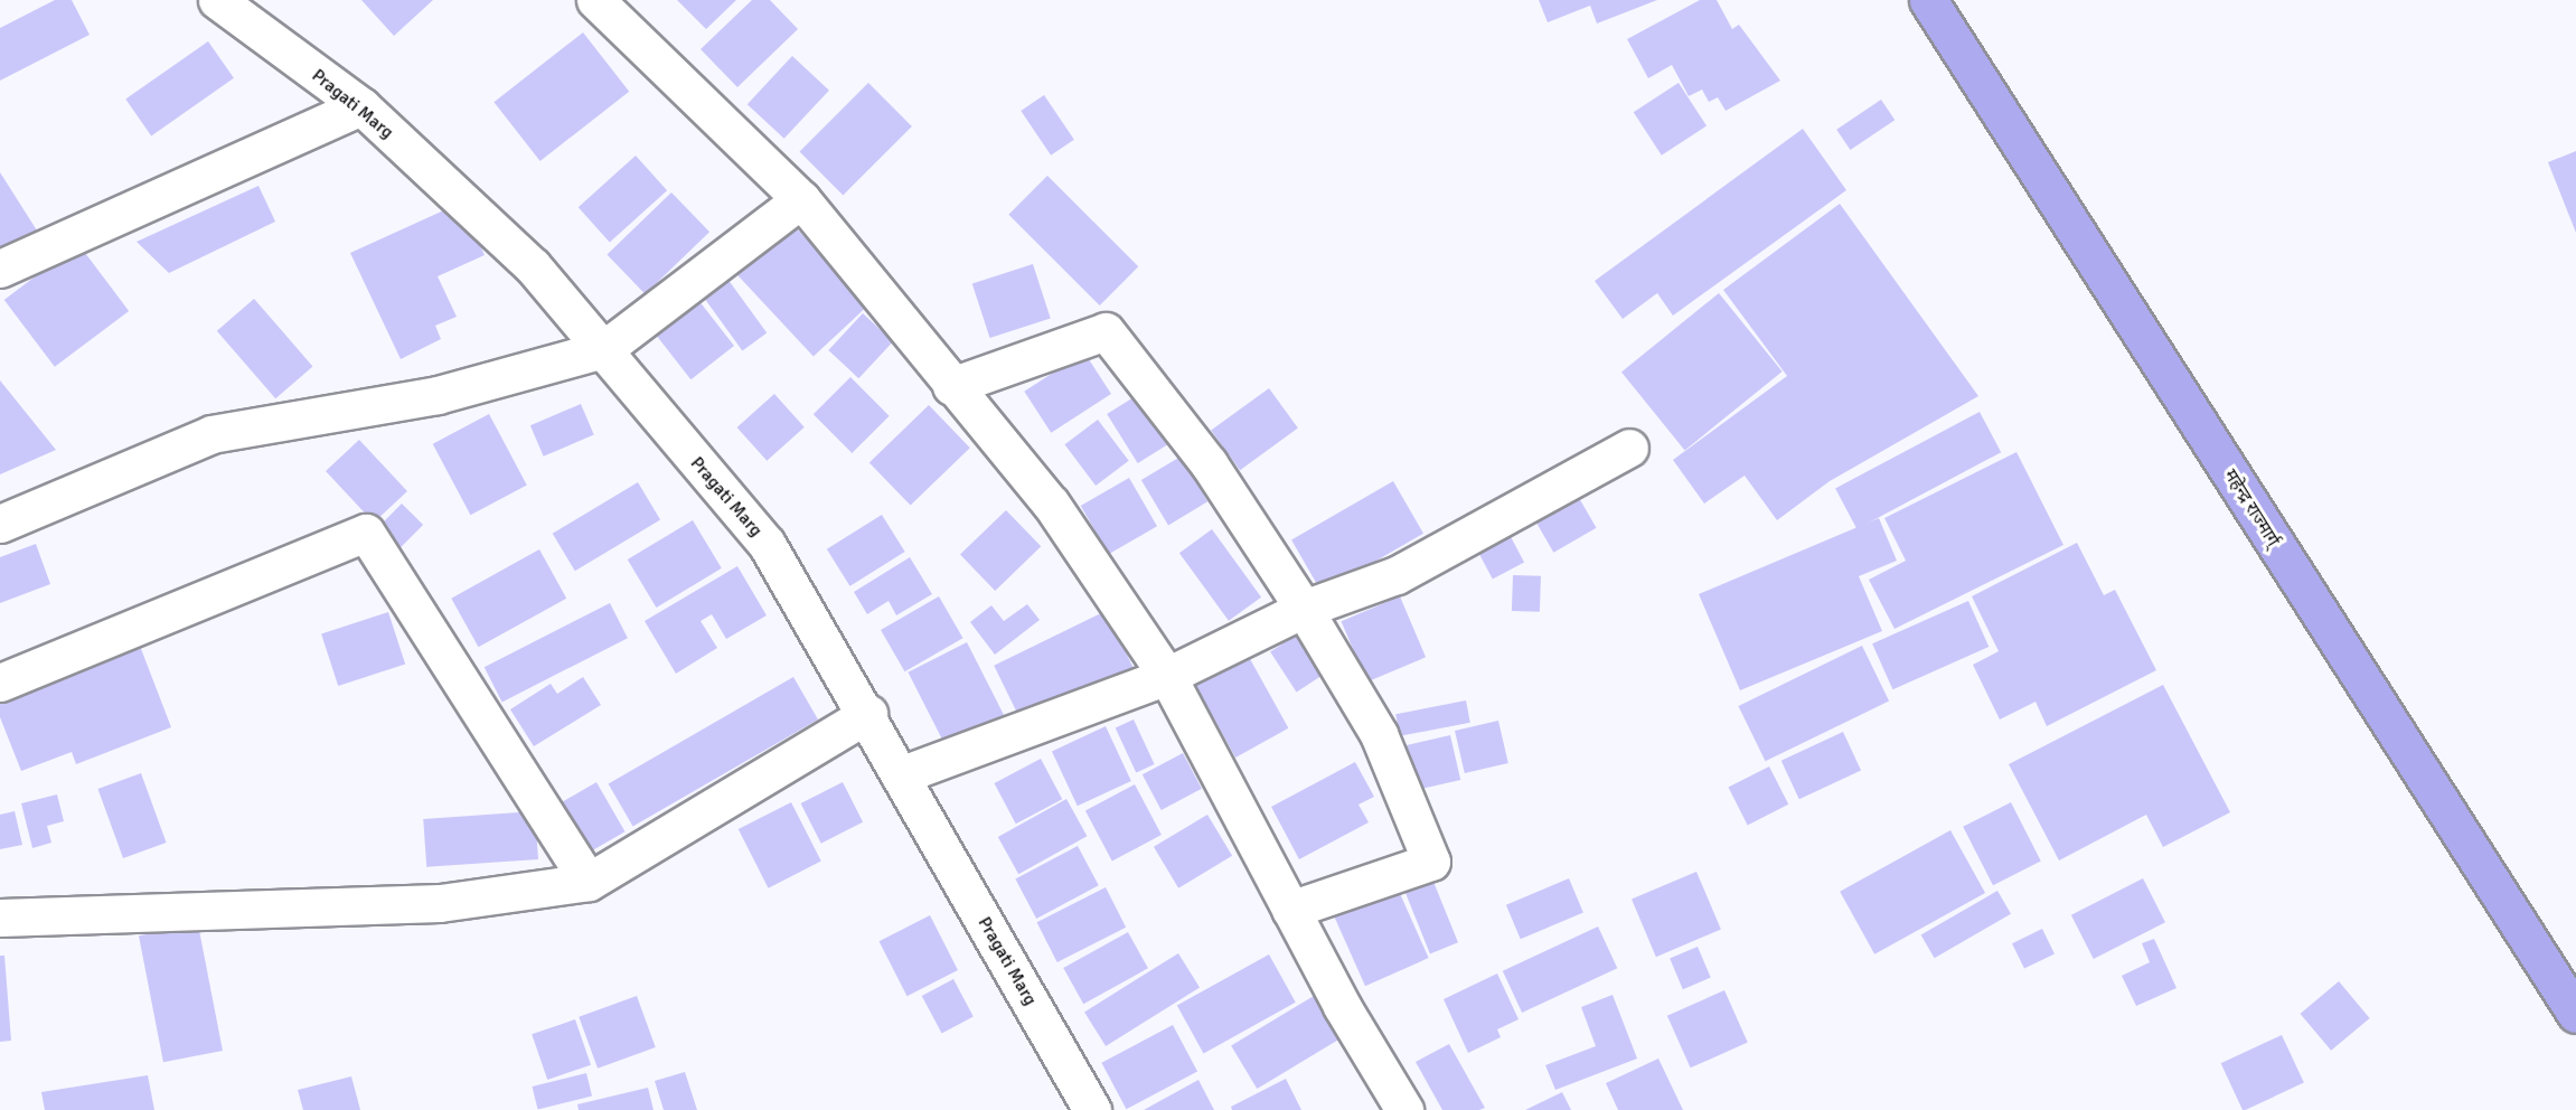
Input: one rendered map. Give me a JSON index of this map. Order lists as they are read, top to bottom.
{
  "streets": {
    "highway": ["महेन्द्र राज्मार्ग्"],
    "street": ["Pragati Marg"]
  }
}
